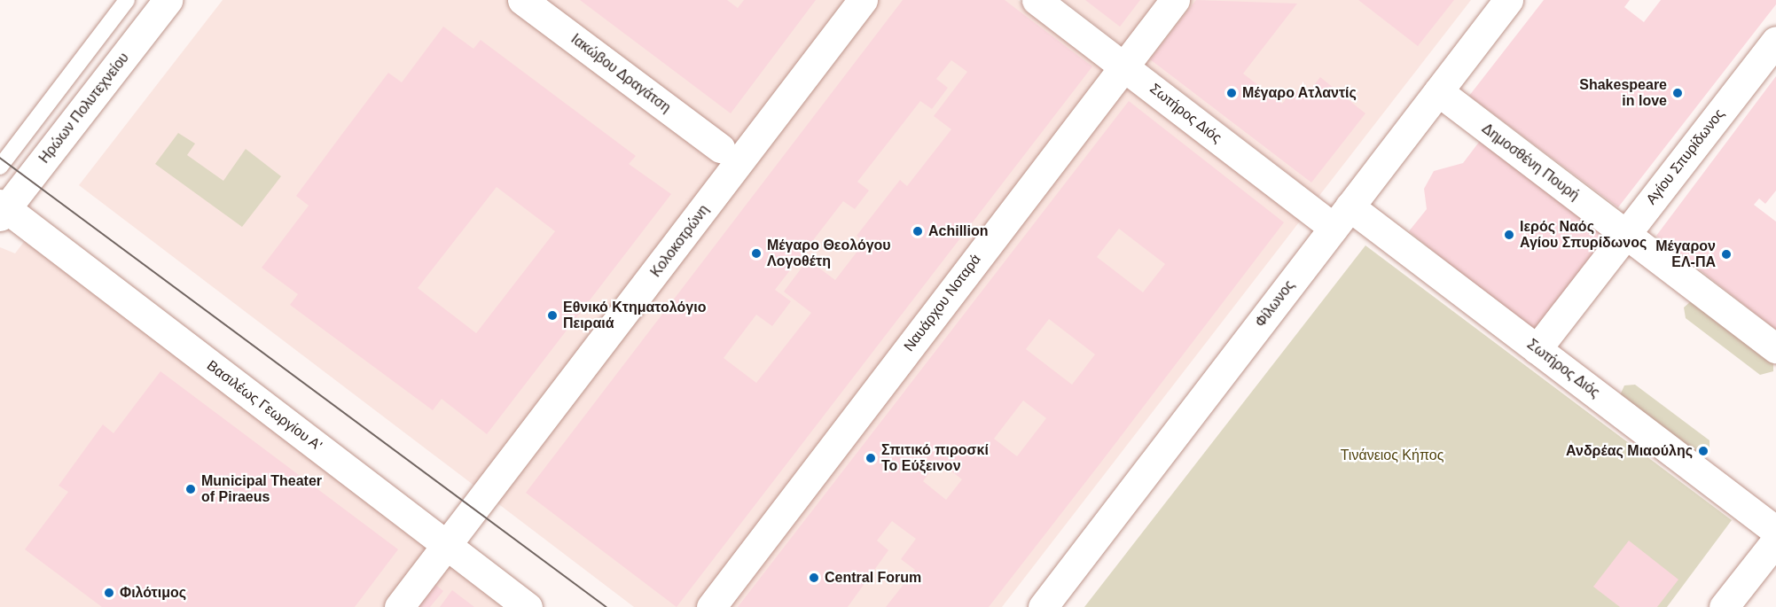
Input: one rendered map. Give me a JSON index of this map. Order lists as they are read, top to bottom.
{
  "streets": {
    "street": [
      "Ιακώβου Δραγάτση",
      "Ηρώων Πολυτεχνείου",
      "Σωτήρος Διός",
      "Αγίου Σπυρίδωνος",
      "Δημοσθένη Πουρή",
      "Κολοκοτρώνη",
      "Ναυάρχου Νοταρά",
      "Φίλωνος",
      "Βασιλέως Γεωργίου Α'"
    ]
  },
  "crossings": [
    ["Ηρώων Πολυτεχνείου", "Βασιλέως Γεωργίου Α'"],
    ["Σωτήρος Διός", "Αγίου Σπυρίδωνος"],
    ["Σωτήρος Διός", "Ναυάρχου Νοταρά"],
    ["Σωτήρος Διός", "Φίλωνος"],
    ["Αγίου Σπυρίδωνος", "Δημοσθένη Πουρή"],
    ["Δημοσθένη Πουρή", "Φίλωνος"],
    ["Κολοκοτρώνη", "Βασιλέως Γεωργίου Α'"]
  ],
  "parks": ["Τινάνειος Κήπος"],
  "places": [
    "Μέγαρο Ατλαντίς",
    "Shakespeare in love",
    "Achillion",
    "Ιερός Ναός Αγίου Σπυρίδωνος",
    "Μέγαρο Θεολόγου Λογοθέτη",
    "Μέγαρον ΕΛ-ΠΑ",
    "Εθνικό Κτηματολόγιο Πειραιά",
    "Ανδρέας Μιαούλης",
    "Σπιτικό πιροσκί Το Εύξεινον",
    "Municipal Theater of Piraeus",
    "Central Forum",
    "Φιλότιμος"
  ]
}
